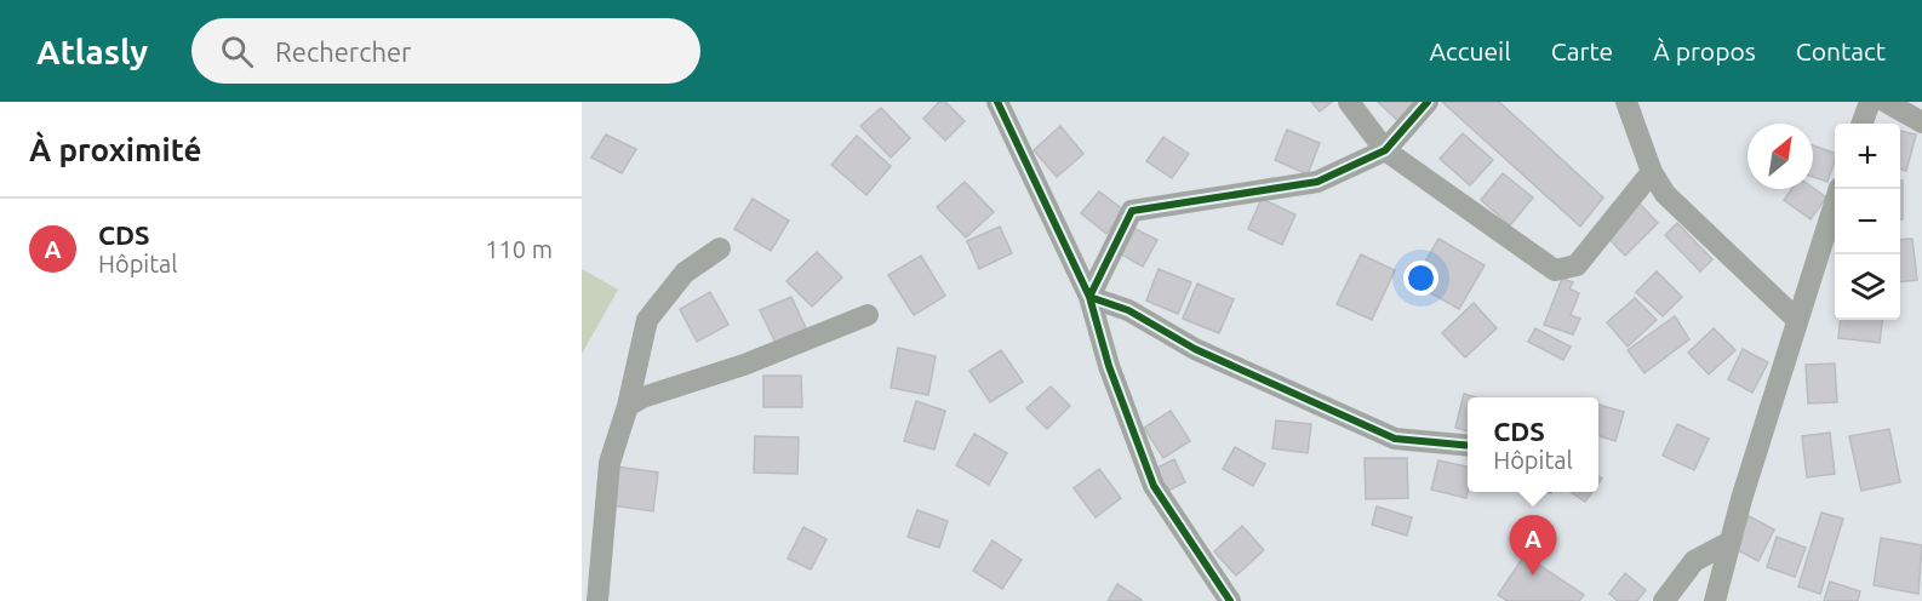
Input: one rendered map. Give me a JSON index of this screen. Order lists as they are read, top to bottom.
{
  "north": "top right",
  "page": {
    "header": "Atlasly",
    "search": "Rechercher",
    "nav": [
      "Accueil",
      "Carte",
      "À propos",
      "Contact"
    ],
    "heading": "À proximité",
    "map_buttons": ["+", "−"],
    "list": [
      {
        "mark": "A",
        "name": "CDS",
        "note": "Hôpital",
        "value": "110 m"
      }
    ],
    "popup": ["CDS", "Hôpital"],
    "pins": "A"
  }
}
